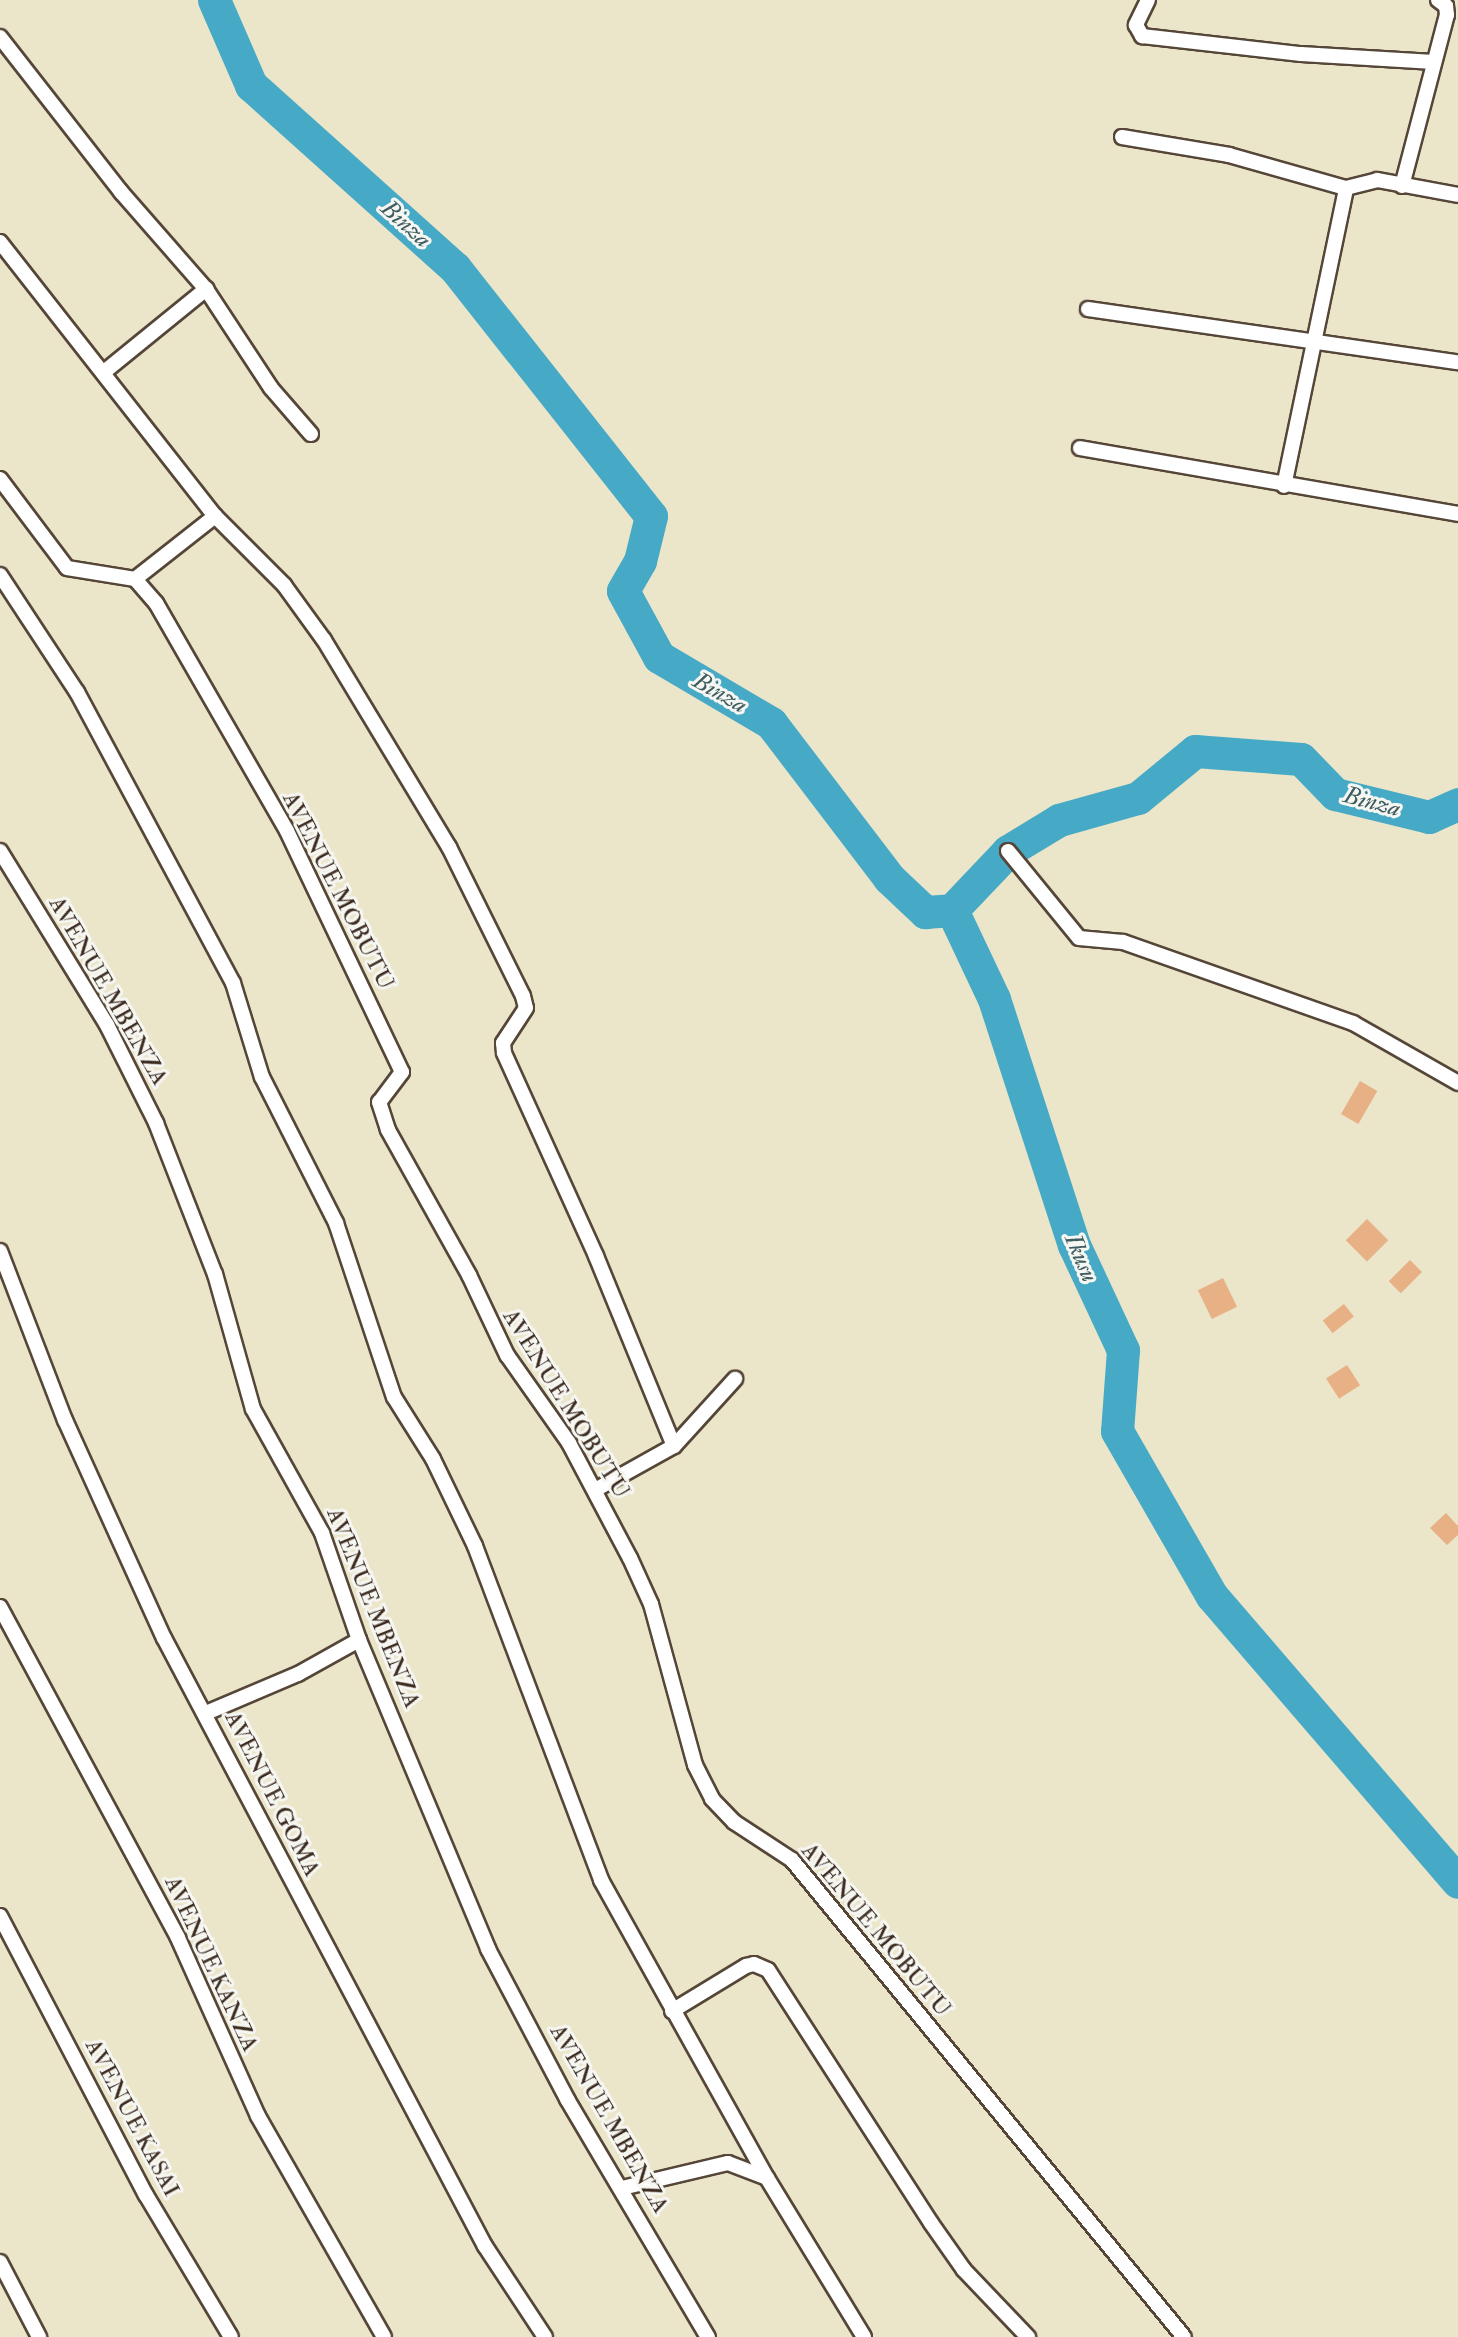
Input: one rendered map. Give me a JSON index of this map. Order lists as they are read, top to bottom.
{
  "streets": {
    "street": [
      "AVENUE MOBUTU",
      "AVENUE MBENZA",
      "AVENUE GOMA",
      "AVENUE KANZA",
      "AVENUE KASAI"
    ]
  },
  "water": ["Binza", "Ikusu"]
}
